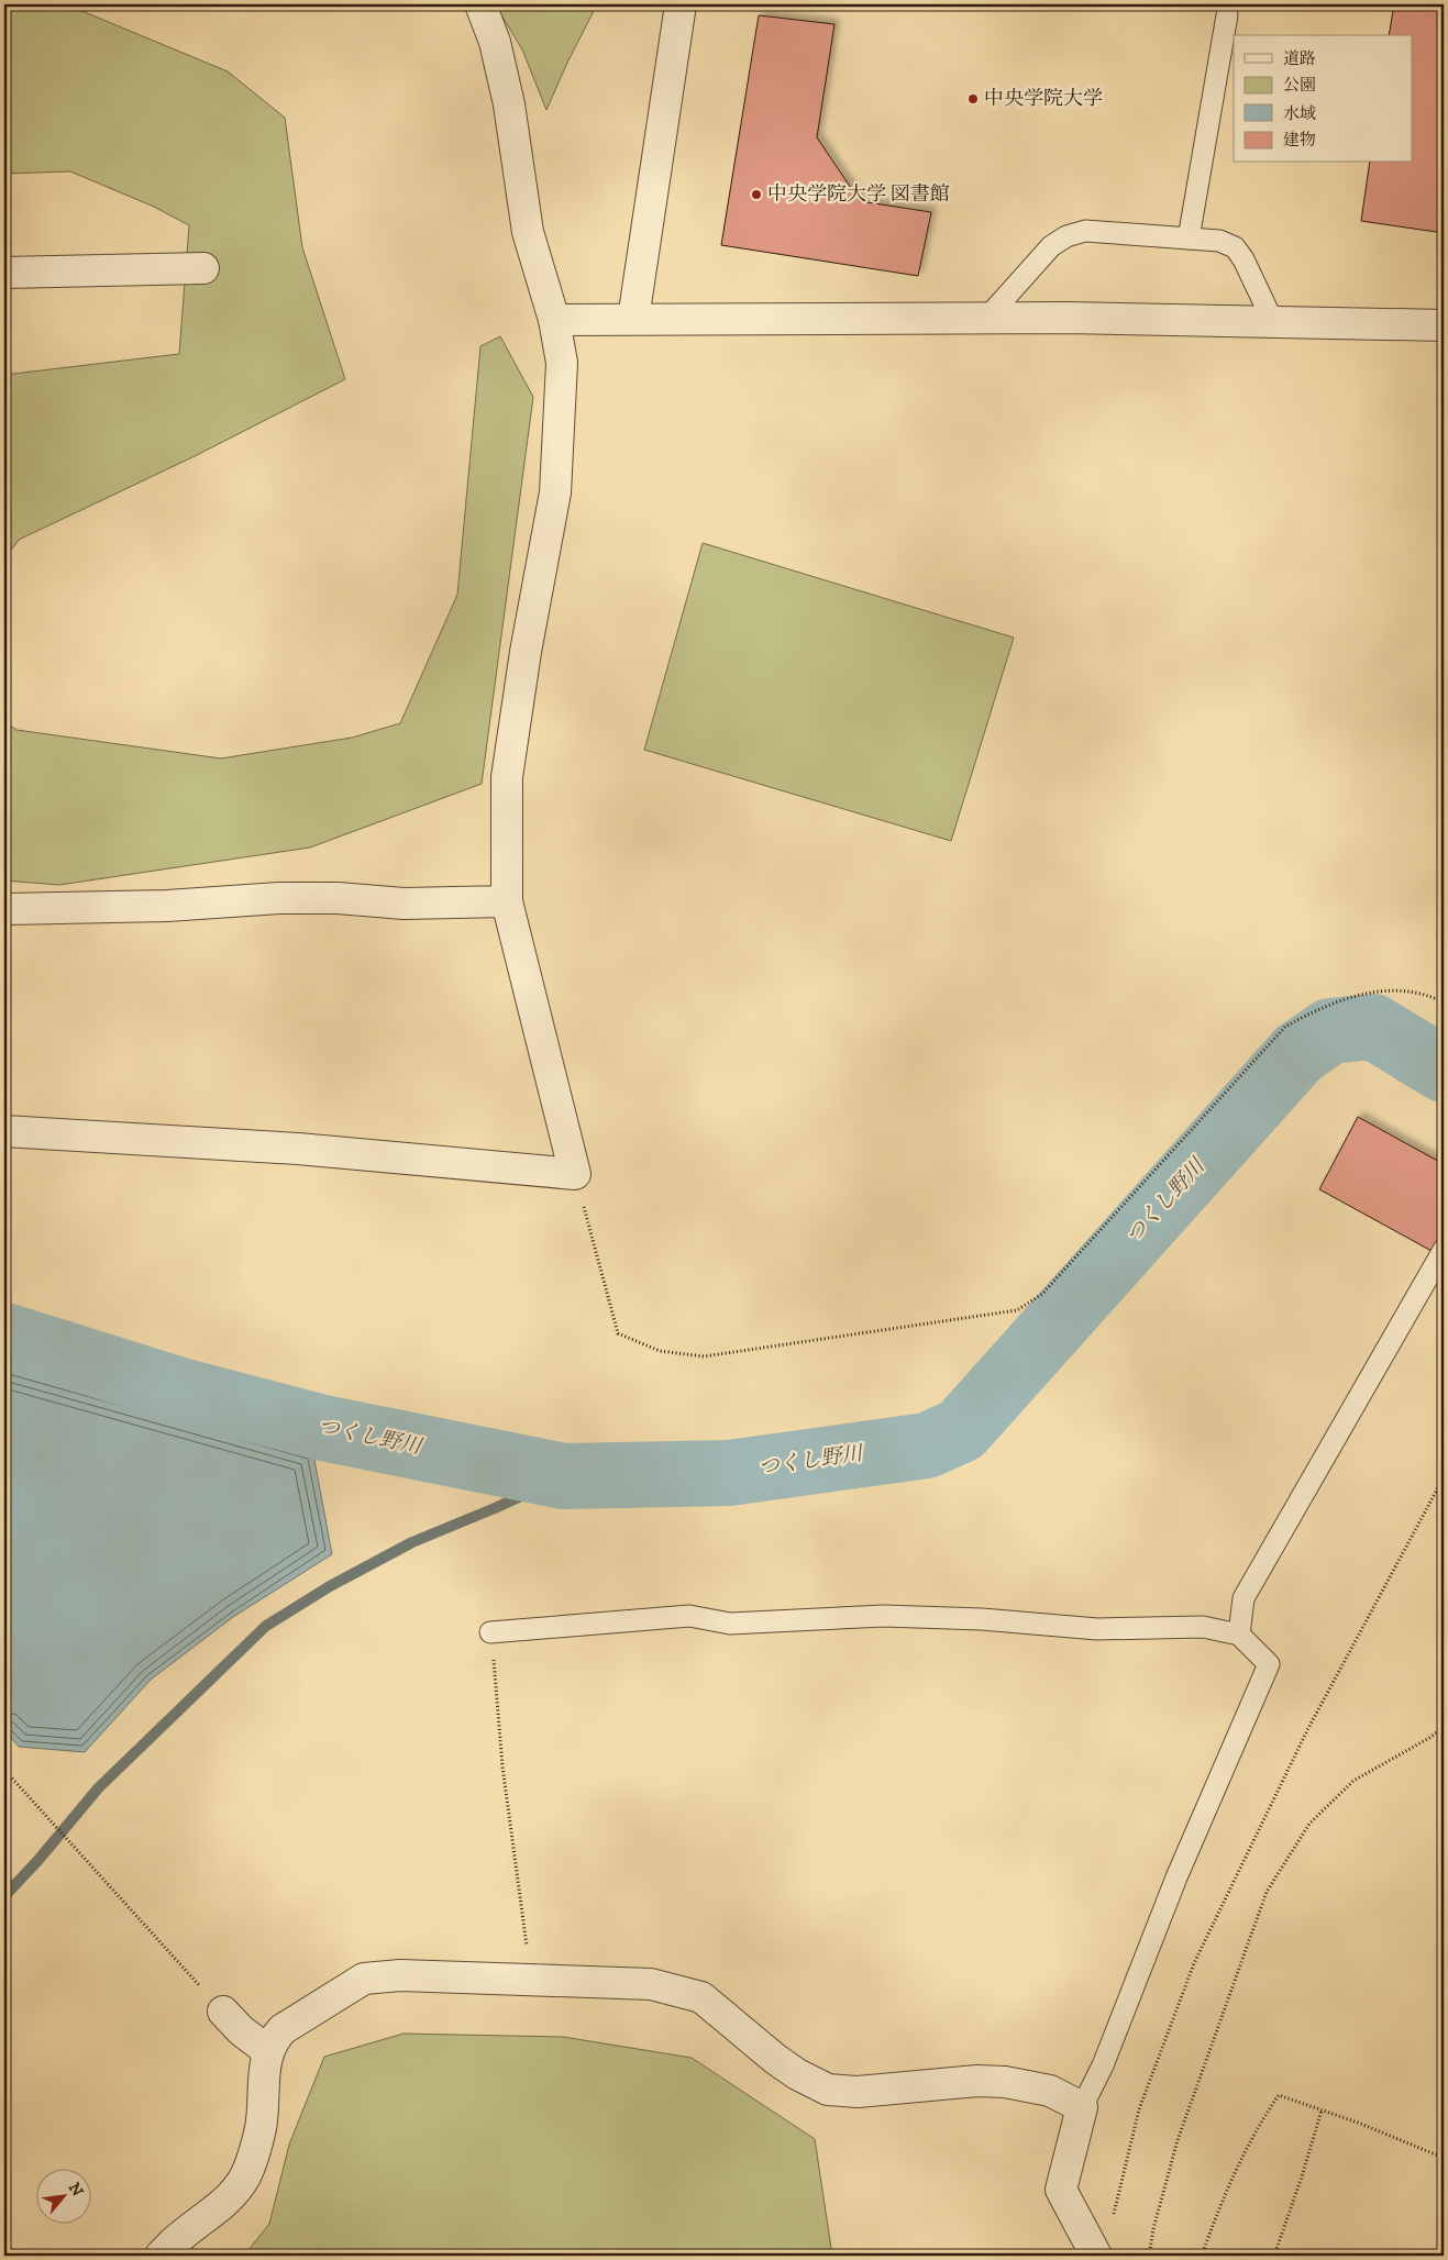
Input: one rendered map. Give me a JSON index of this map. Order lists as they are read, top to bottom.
{
  "water": ["つくし野川"],
  "places": ["中央学院大学", "中央学院大学 図書館"],
  "legend": [
    "道路",
    "公園",
    "水域",
    "建物"
  ],
  "north": "top right"
}
